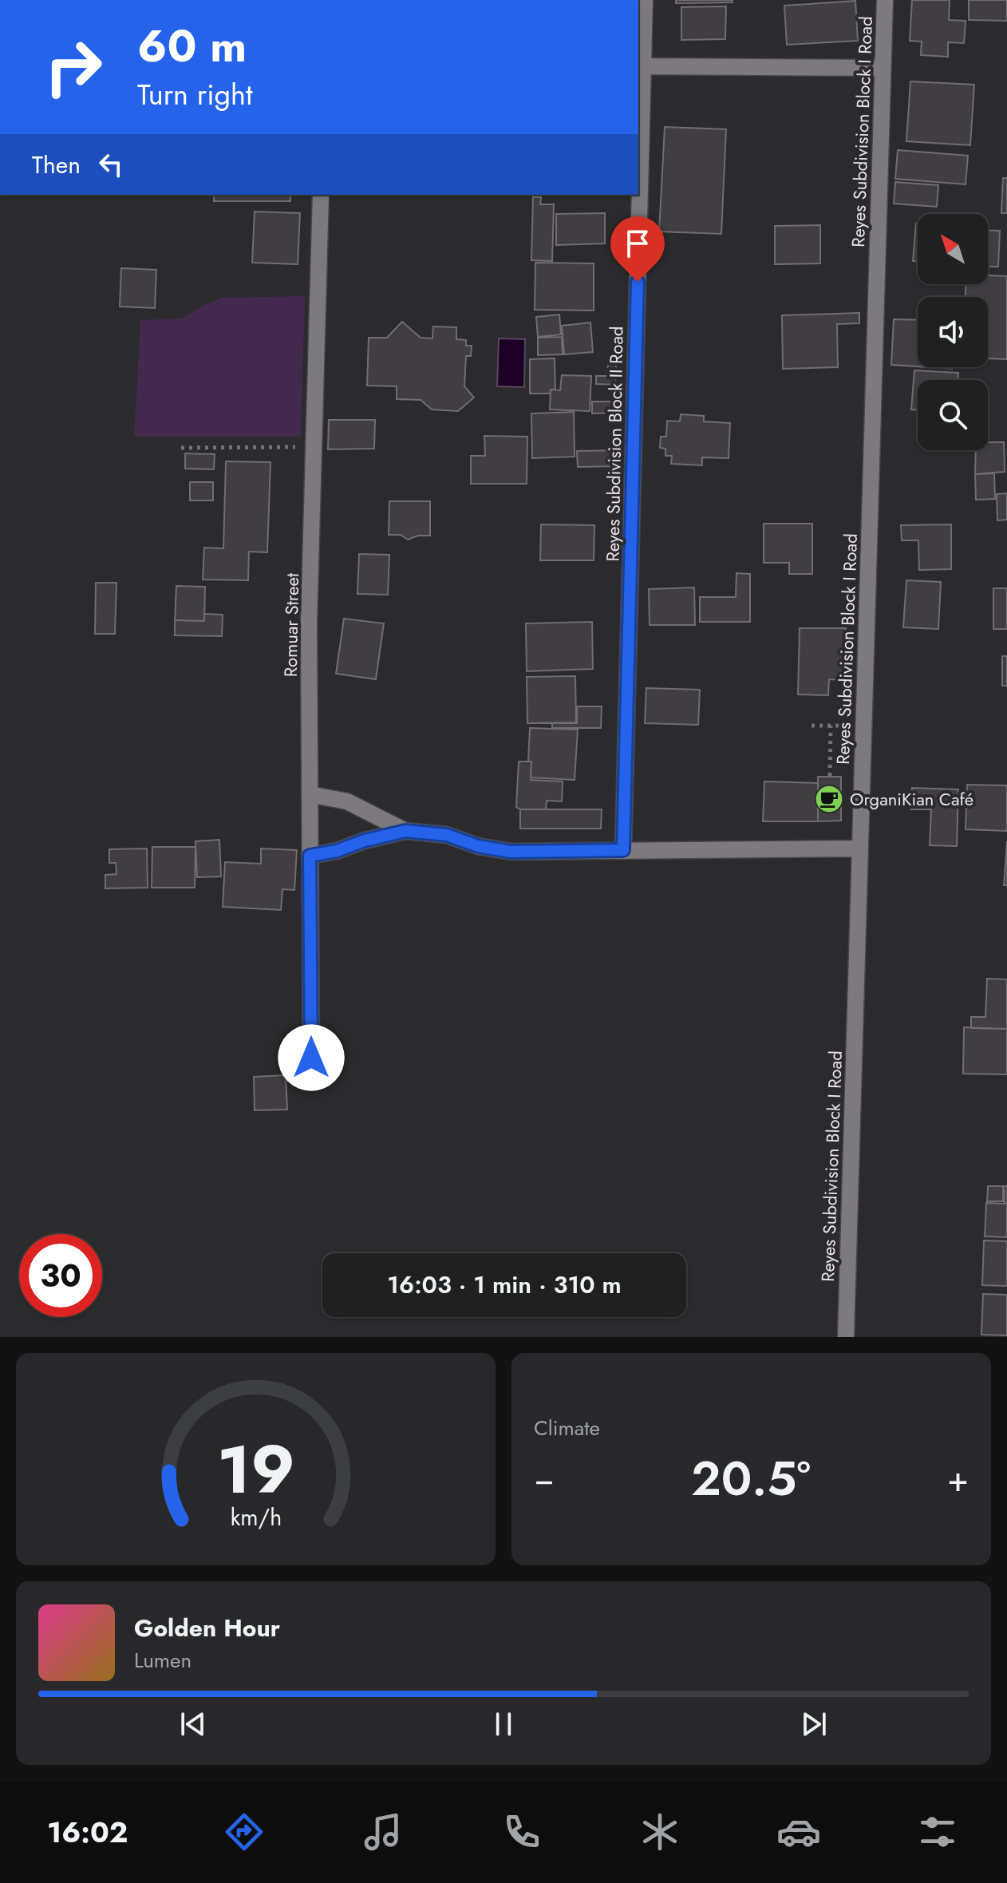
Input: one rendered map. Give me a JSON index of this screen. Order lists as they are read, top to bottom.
{
  "streets": {
    "street": ["Reyes Subdivision Block I Road", "Reyes Subdivision Block II Road", "Romuar Street"]
  },
  "places": {
    "cafe": ["OrganiKian Café"]
  },
  "north": "top left",
  "page": {
    "turn": ["60 m", "Turn right"],
    "then": "Then",
    "limit": "30",
    "trip": "16:03 · 1 min · 310 m",
    "tile": "Climate",
    "heat": ["−", "20.5°", "+"],
    "song": ["Golden Hour", "Lumen"],
    "tabs": "16:02",
    "gauge": ["19", "km/h"]
  }
}
